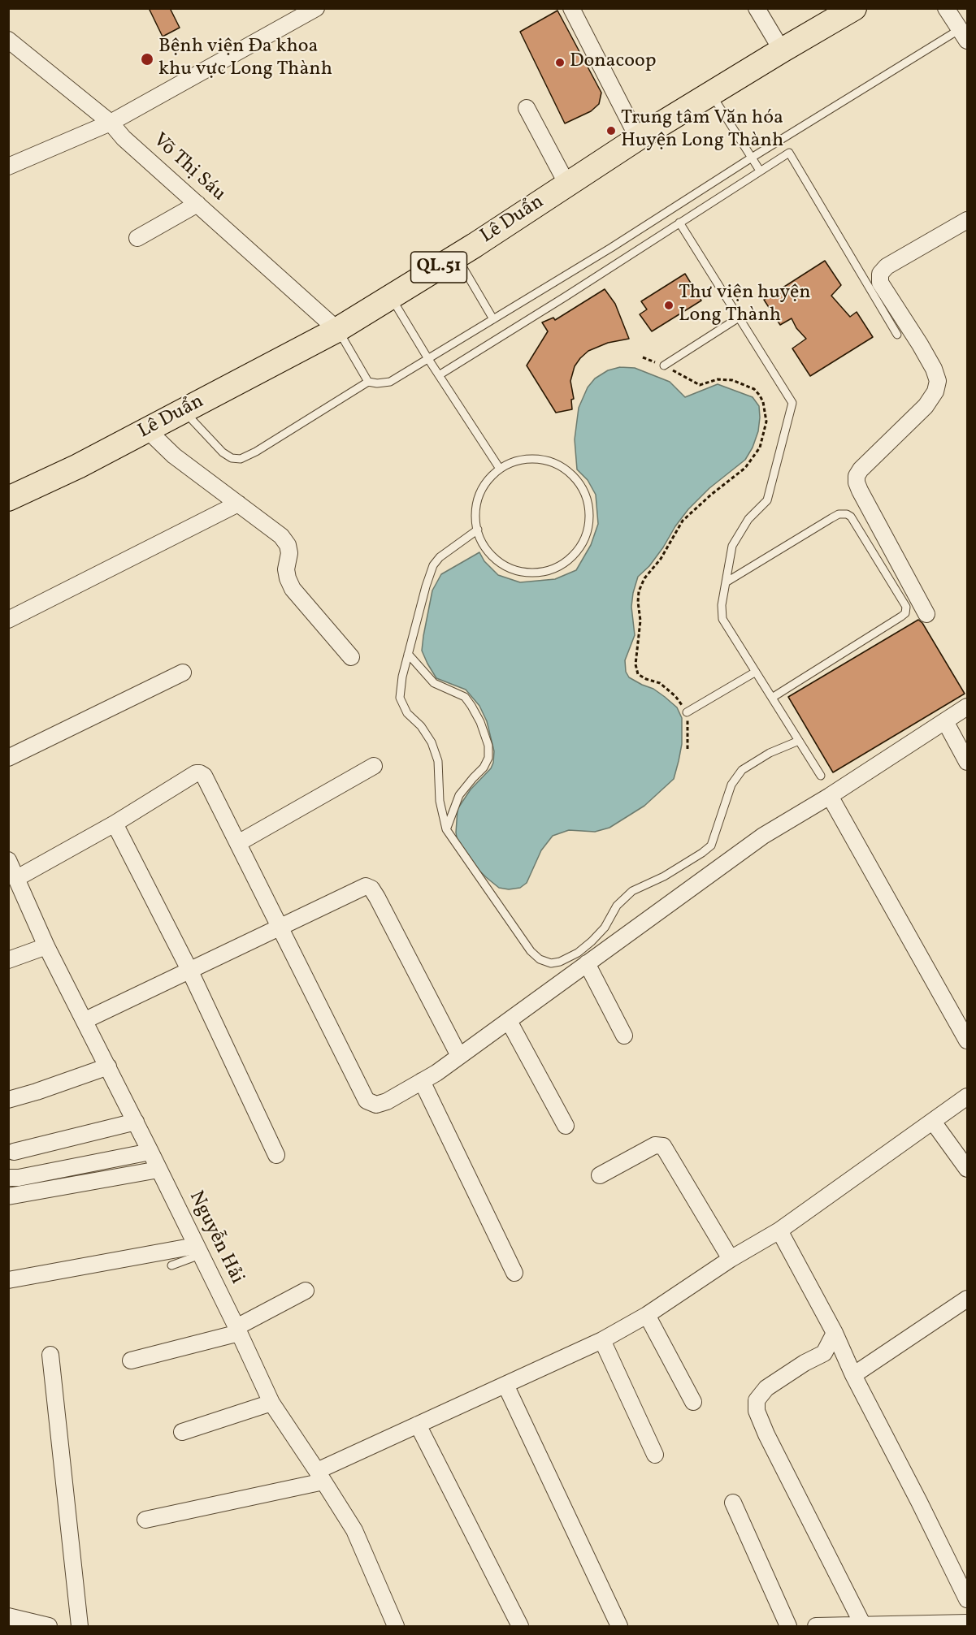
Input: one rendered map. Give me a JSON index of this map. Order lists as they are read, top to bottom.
{
  "streets": {
    "main road": ["Lê Duẩn", "QL.51"],
    "street": ["Võ Thị Sáu", "Nguyễn Hải"]
  },
  "crossings": [
    ["Võ Thị Sáu", "Lê Duẩn"]
  ],
  "places": [
    "Bệnh viện Đa khoa khu vực Long Thành",
    "Donacoop",
    "Trung tâm Văn hóa Huyện Long Thành",
    "Thư viện huyện Long Thành"
  ]
}
